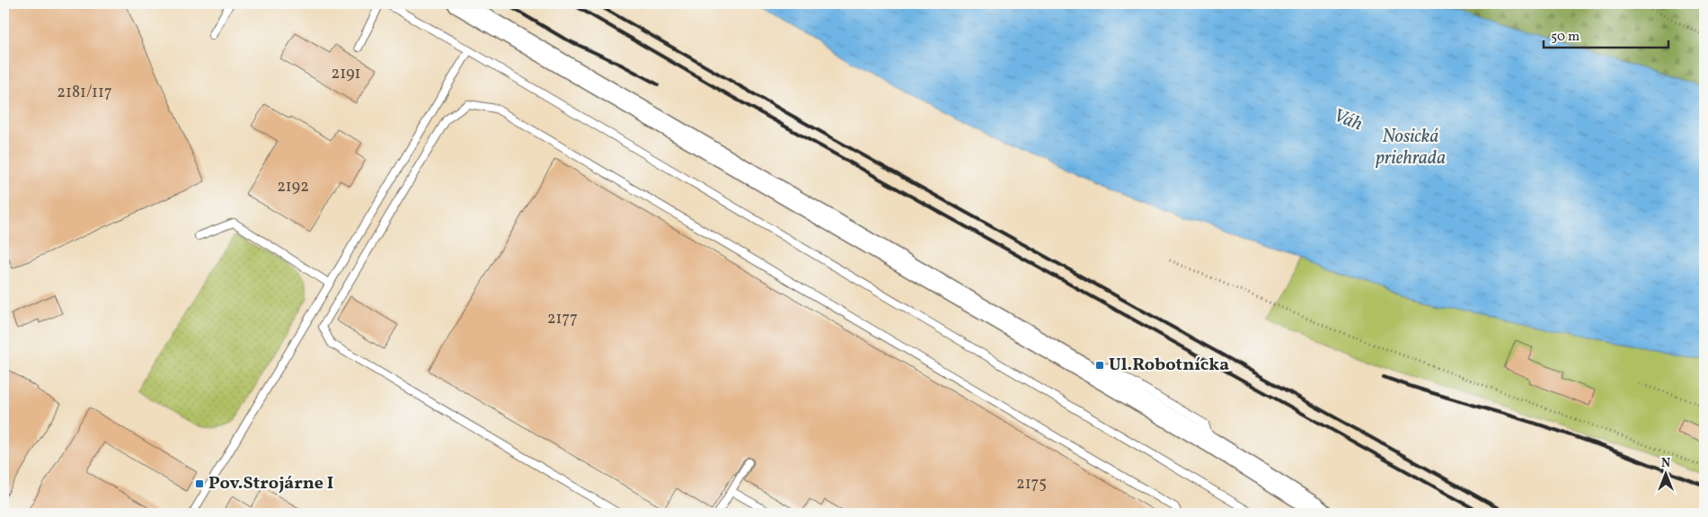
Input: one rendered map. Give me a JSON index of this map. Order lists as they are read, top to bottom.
{
  "water": ["Váh", "Nosická priehrada"],
  "places": {
    "transit": ["Ul.Robotnícka", "Pov.Strojárne I"]
  },
  "house_numbers": [
    "2191",
    "2181/117",
    "2192",
    "2177",
    "2175"
  ],
  "scale_bar": "50 m",
  "north": "top"
}
